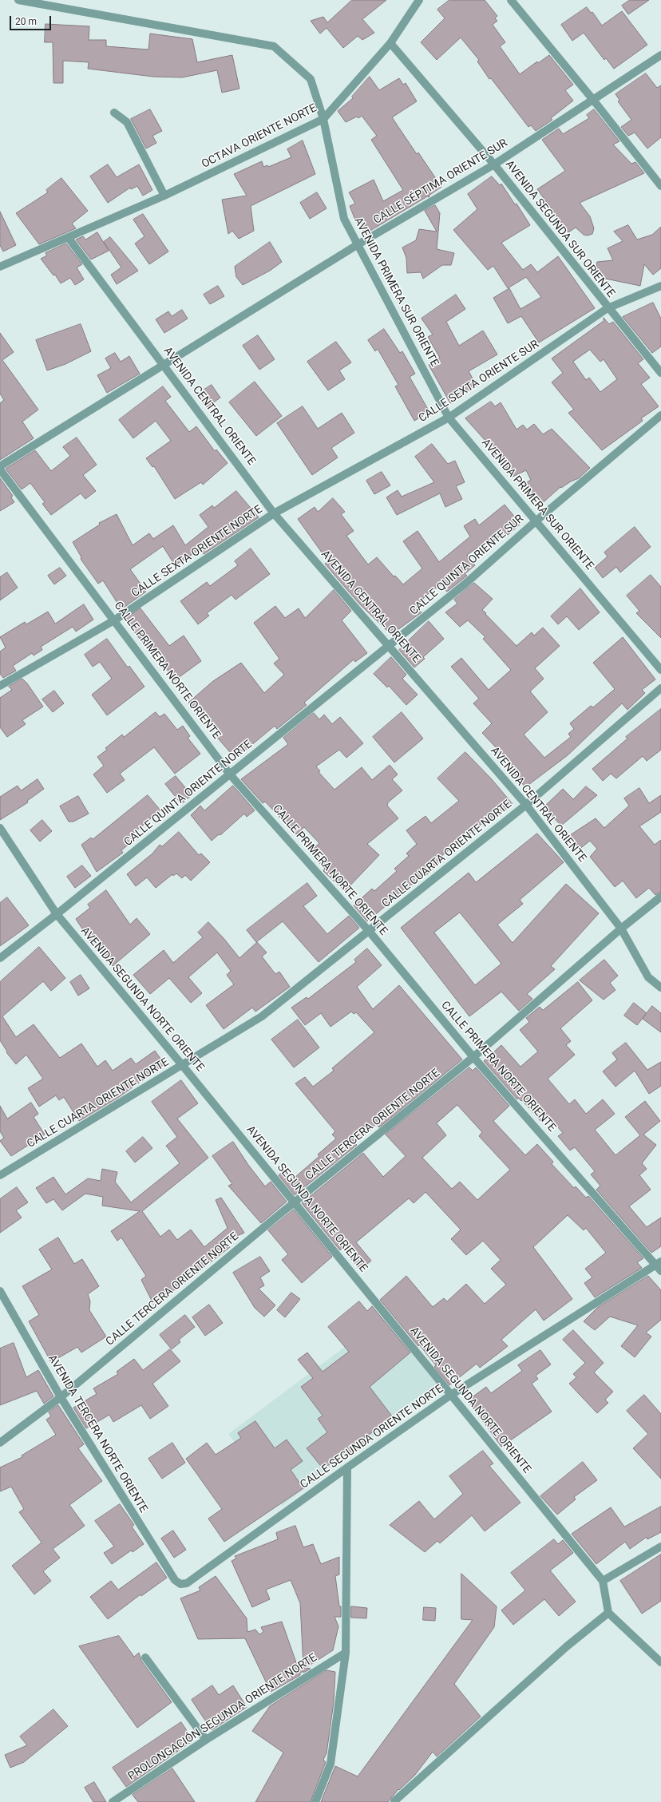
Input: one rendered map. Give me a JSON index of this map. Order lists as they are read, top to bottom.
{
  "streets": {
    "street": [
      "OCTAVA ORIENTE NORTE",
      "CALLE SÉPTIMA ORIENTE SUR",
      "AVENIDA SEGUNDA SUR ORIENTE",
      "AVENIDA PRIMERA SUR ORIENTE",
      "CALLE SEXTA ORIENTE SUR",
      "AVENIDA CENTRAL ORIENTE",
      "CALLE SEXTA ORIENTE NORTE",
      "CALLE QUINTA ORIENTE SUR",
      "CALLE PRIMERA NORTE ORIENTE",
      "CALLE QUINTA ORIENTE NORTE",
      "CALLE CUARTA ORIENTE NORTE",
      "AVENIDA SEGUNDA NORTE ORIENTE",
      "CALLE TERCERA ORIENTE NORTE",
      "AVENIDA TERCERA NORTE ORIENTE",
      "CALLE SEGUNDA ORIENTE NORTE",
      "PROLONGACIÓN SEGUNDA ORIENTE NORTE"
    ]
  },
  "crossings": [
    ["OCTAVA ORIENTE NORTE", "AVENIDA SEGUNDA SUR ORIENTE"],
    ["OCTAVA ORIENTE NORTE", "AVENIDA PRIMERA SUR ORIENTE"],
    ["OCTAVA ORIENTE NORTE", "AVENIDA CENTRAL ORIENTE"],
    ["CALLE SÉPTIMA ORIENTE SUR", "AVENIDA SEGUNDA SUR ORIENTE"],
    ["CALLE SÉPTIMA ORIENTE SUR", "AVENIDA PRIMERA SUR ORIENTE"],
    ["CALLE SÉPTIMA ORIENTE SUR", "AVENIDA CENTRAL ORIENTE"],
    ["AVENIDA SEGUNDA SUR ORIENTE", "CALLE SEXTA ORIENTE SUR"],
    ["AVENIDA PRIMERA SUR ORIENTE", "CALLE SEXTA ORIENTE SUR"],
    ["AVENIDA PRIMERA SUR ORIENTE", "CALLE QUINTA ORIENTE SUR"],
    ["CALLE SEXTA ORIENTE SUR", "AVENIDA CENTRAL ORIENTE"],
    ["CALLE SEXTA ORIENTE SUR", "CALLE SEXTA ORIENTE NORTE"],
    ["AVENIDA CENTRAL ORIENTE", "CALLE SEXTA ORIENTE NORTE"],
    ["AVENIDA CENTRAL ORIENTE", "CALLE QUINTA ORIENTE SUR"],
    ["AVENIDA CENTRAL ORIENTE", "CALLE QUINTA ORIENTE NORTE"],
    ["AVENIDA CENTRAL ORIENTE", "CALLE CUARTA ORIENTE NORTE"],
    ["AVENIDA CENTRAL ORIENTE", "CALLE TERCERA ORIENTE NORTE"],
    ["CALLE SEXTA ORIENTE NORTE", "CALLE PRIMERA NORTE ORIENTE"],
    ["CALLE QUINTA ORIENTE SUR", "CALLE QUINTA ORIENTE NORTE"],
    ["CALLE PRIMERA NORTE ORIENTE", "CALLE QUINTA ORIENTE NORTE"],
    ["CALLE PRIMERA NORTE ORIENTE", "CALLE CUARTA ORIENTE NORTE"],
    ["CALLE PRIMERA NORTE ORIENTE", "CALLE TERCERA ORIENTE NORTE"],
    ["CALLE PRIMERA NORTE ORIENTE", "CALLE SEGUNDA ORIENTE NORTE"],
    ["CALLE QUINTA ORIENTE NORTE", "AVENIDA SEGUNDA NORTE ORIENTE"],
    ["CALLE CUARTA ORIENTE NORTE", "AVENIDA SEGUNDA NORTE ORIENTE"],
    ["AVENIDA SEGUNDA NORTE ORIENTE", "CALLE TERCERA ORIENTE NORTE"],
    ["AVENIDA SEGUNDA NORTE ORIENTE", "CALLE SEGUNDA ORIENTE NORTE"],
    ["CALLE TERCERA ORIENTE NORTE", "AVENIDA TERCERA NORTE ORIENTE"],
    ["AVENIDA TERCERA NORTE ORIENTE", "CALLE SEGUNDA ORIENTE NORTE"]
  ],
  "scale_bar": "20 m"
}
